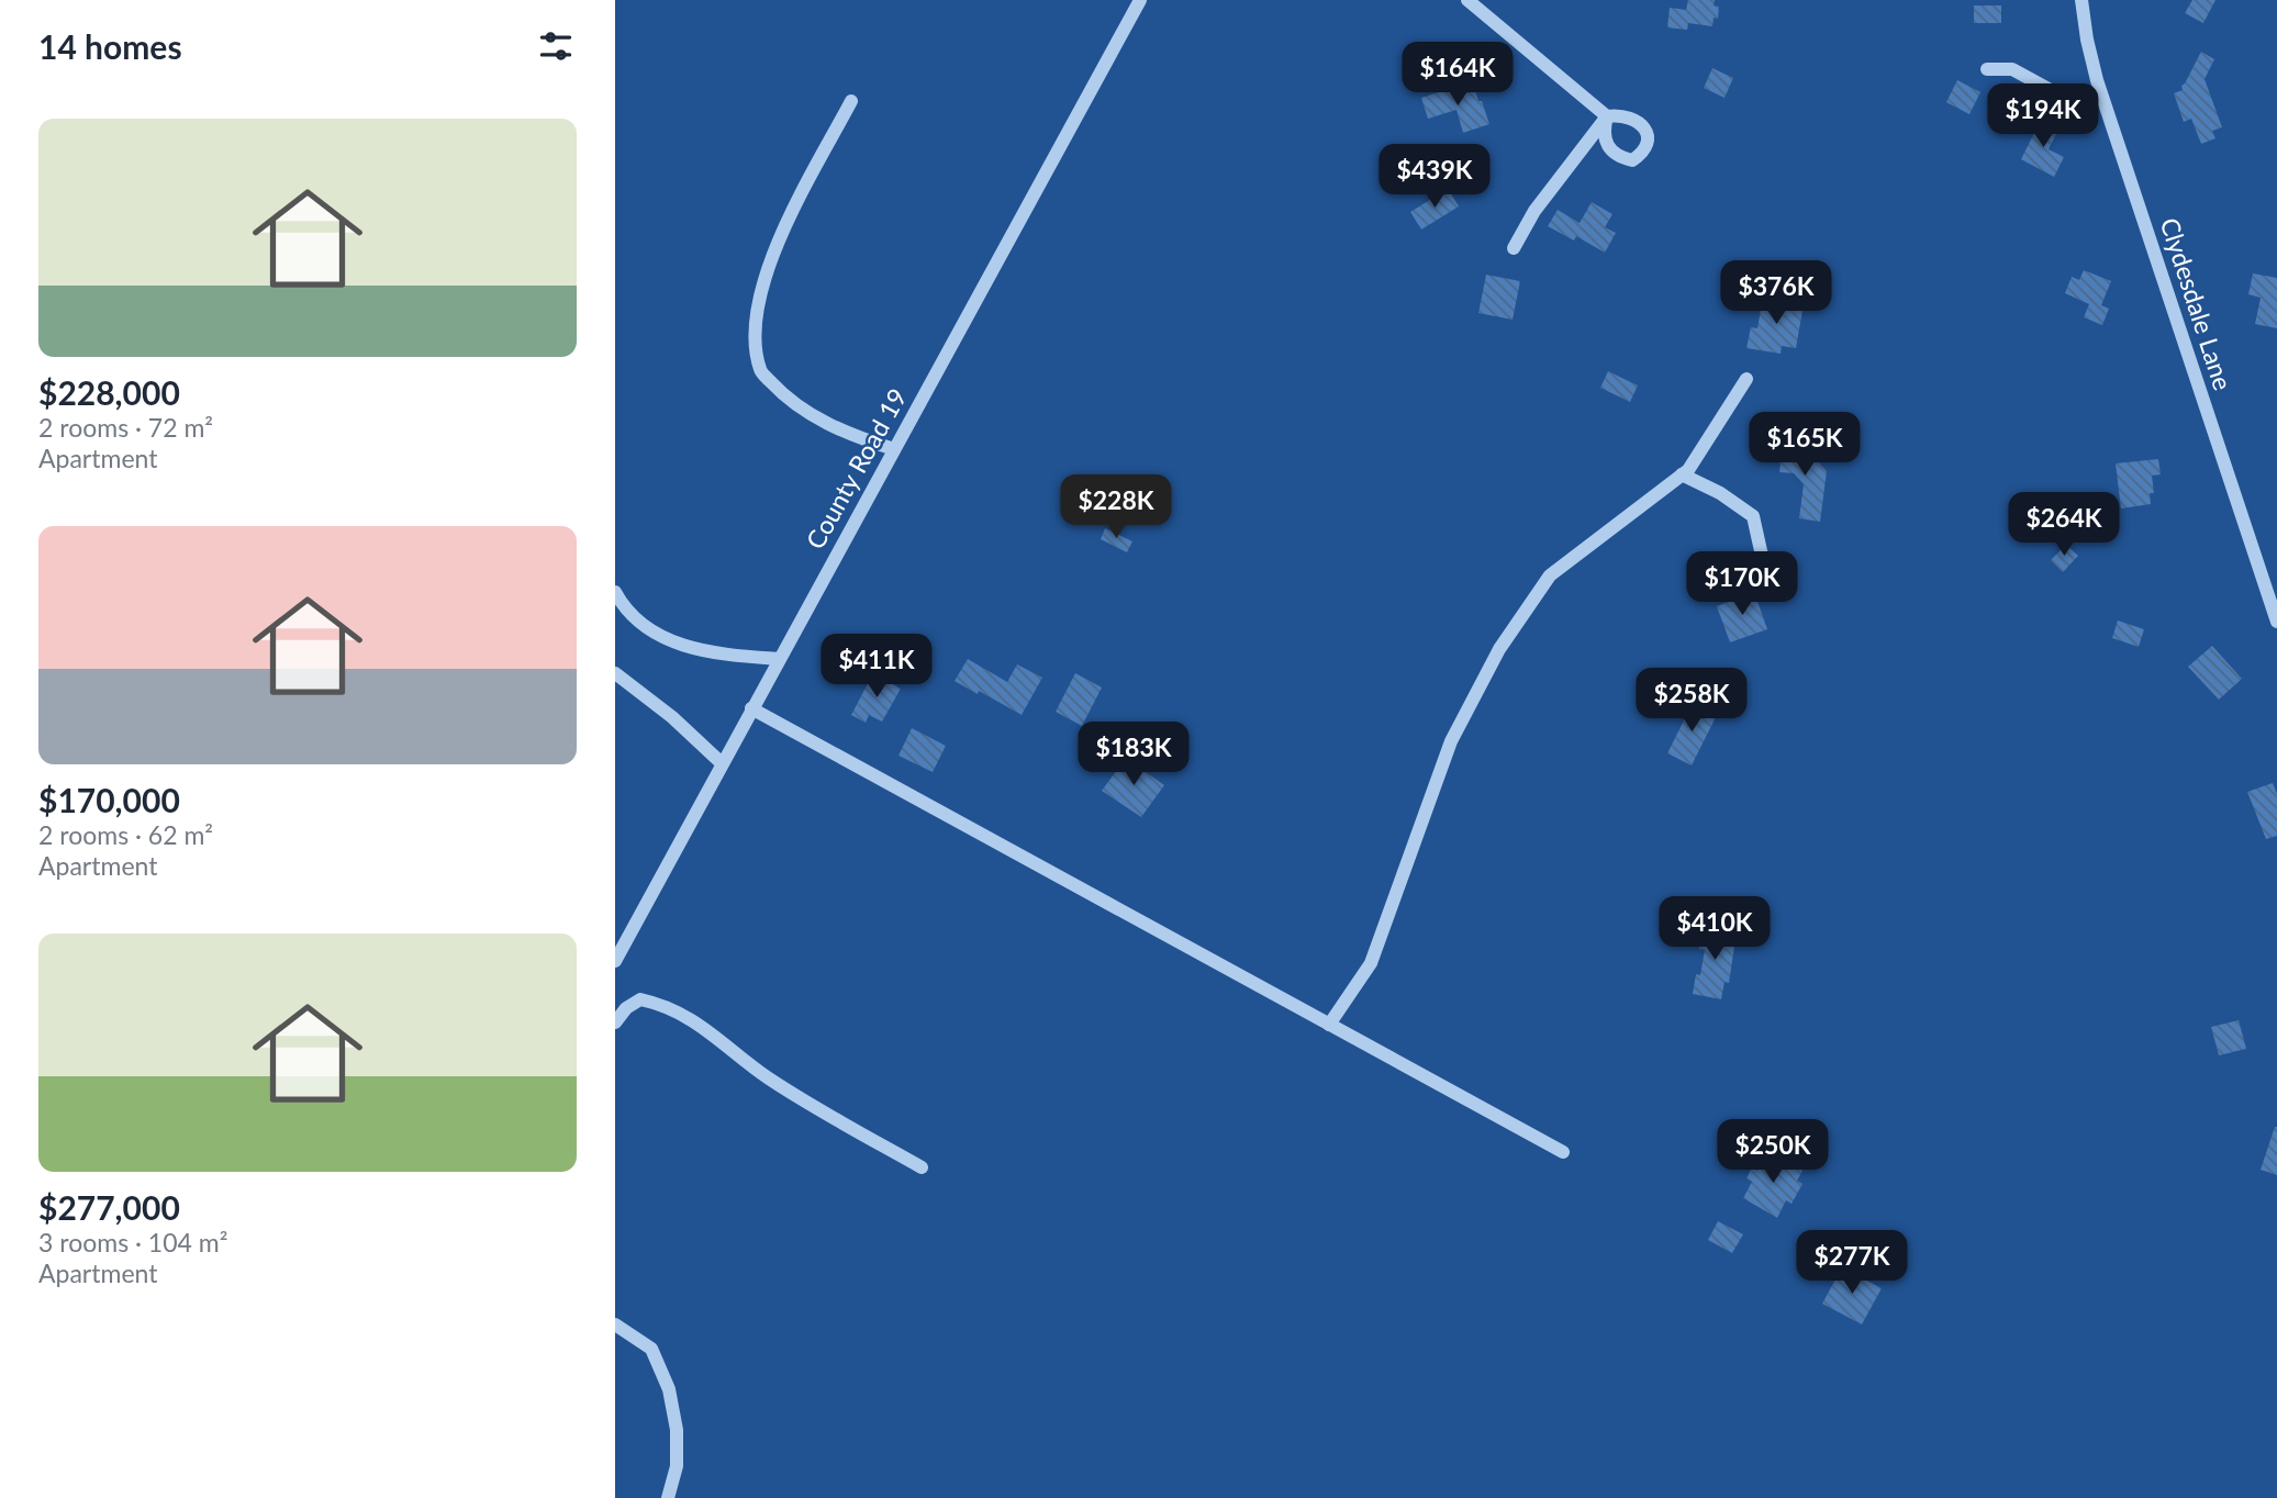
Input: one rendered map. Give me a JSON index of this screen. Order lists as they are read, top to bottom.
{
  "streets": {
    "street": ["Clydesdale Lane", "County Road 19"]
  },
  "page": {
    "heading": "14 homes",
    "price": [
      "$164K",
      "$194K",
      "$439K",
      "$376K",
      "$165K",
      "$228K",
      "$264K",
      "$170K",
      "$411K",
      "$258K",
      "$183K",
      "$410K",
      "$250K",
      "$277K"
    ],
    "list": [
      {
        "name": "$228,000",
        "note": "2 rooms · 72 m² · Apartment"
      },
      {
        "name": "$170,000",
        "note": "2 rooms · 62 m² · Apartment"
      },
      {
        "name": "$277,000",
        "note": "3 rooms · 104 m² · Apartment"
      }
    ]
  }
}
